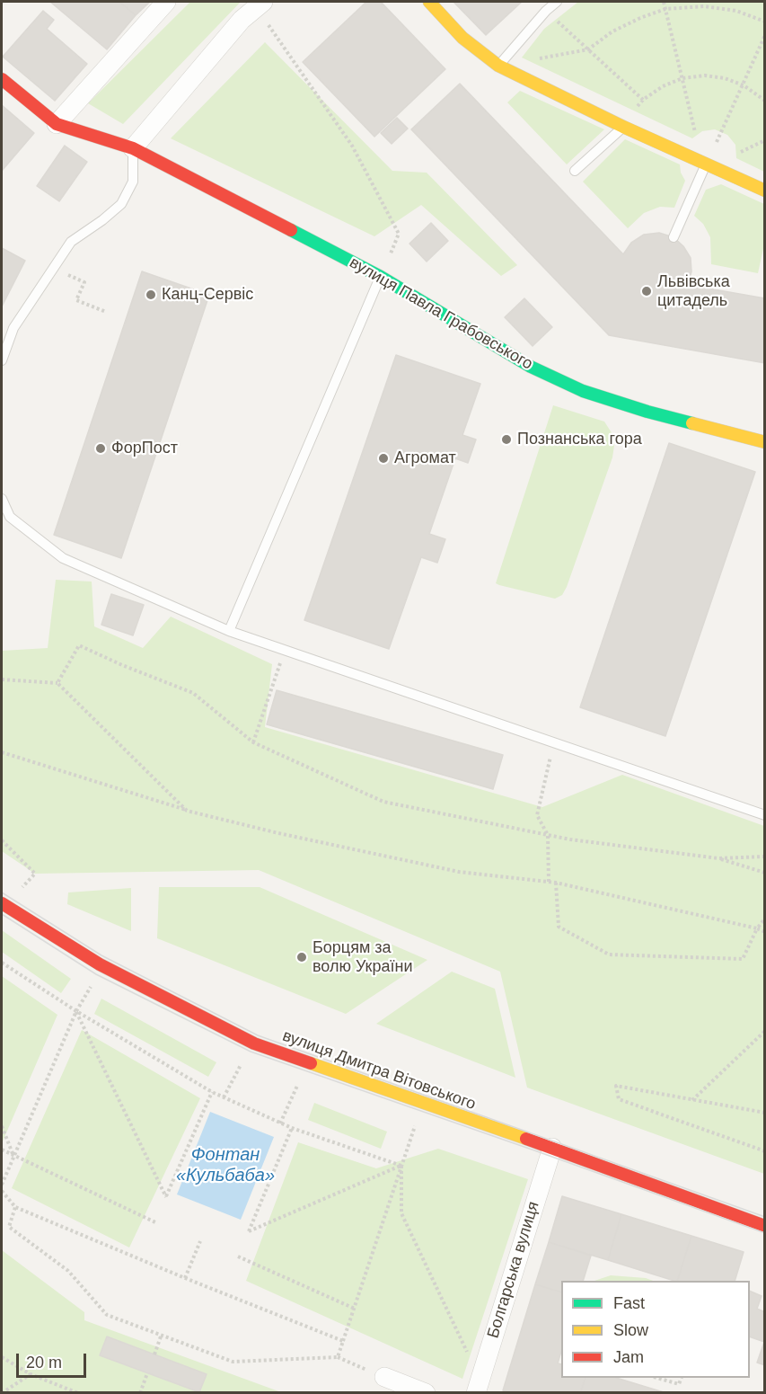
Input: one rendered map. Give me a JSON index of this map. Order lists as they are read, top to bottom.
{
  "streets": {
    "street": ["вулиця Павла Грабовського", "вулиця Дмитра Вітовського", "Болгарська вулиця"]
  },
  "crossings": [
    ["вулиця Дмитра Вітовського", "Болгарська вулиця"]
  ],
  "water": ["Фонтан «Кульбаба»"],
  "places": [
    "Львівська цитадель",
    "Канц-Сервіс",
    "Познанська гора",
    "ФорПост",
    "Агромат",
    "Борцям за волю України"
  ],
  "legend": ["Fast", "Slow", "Jam"],
  "scale_bar": "20 m"
}
